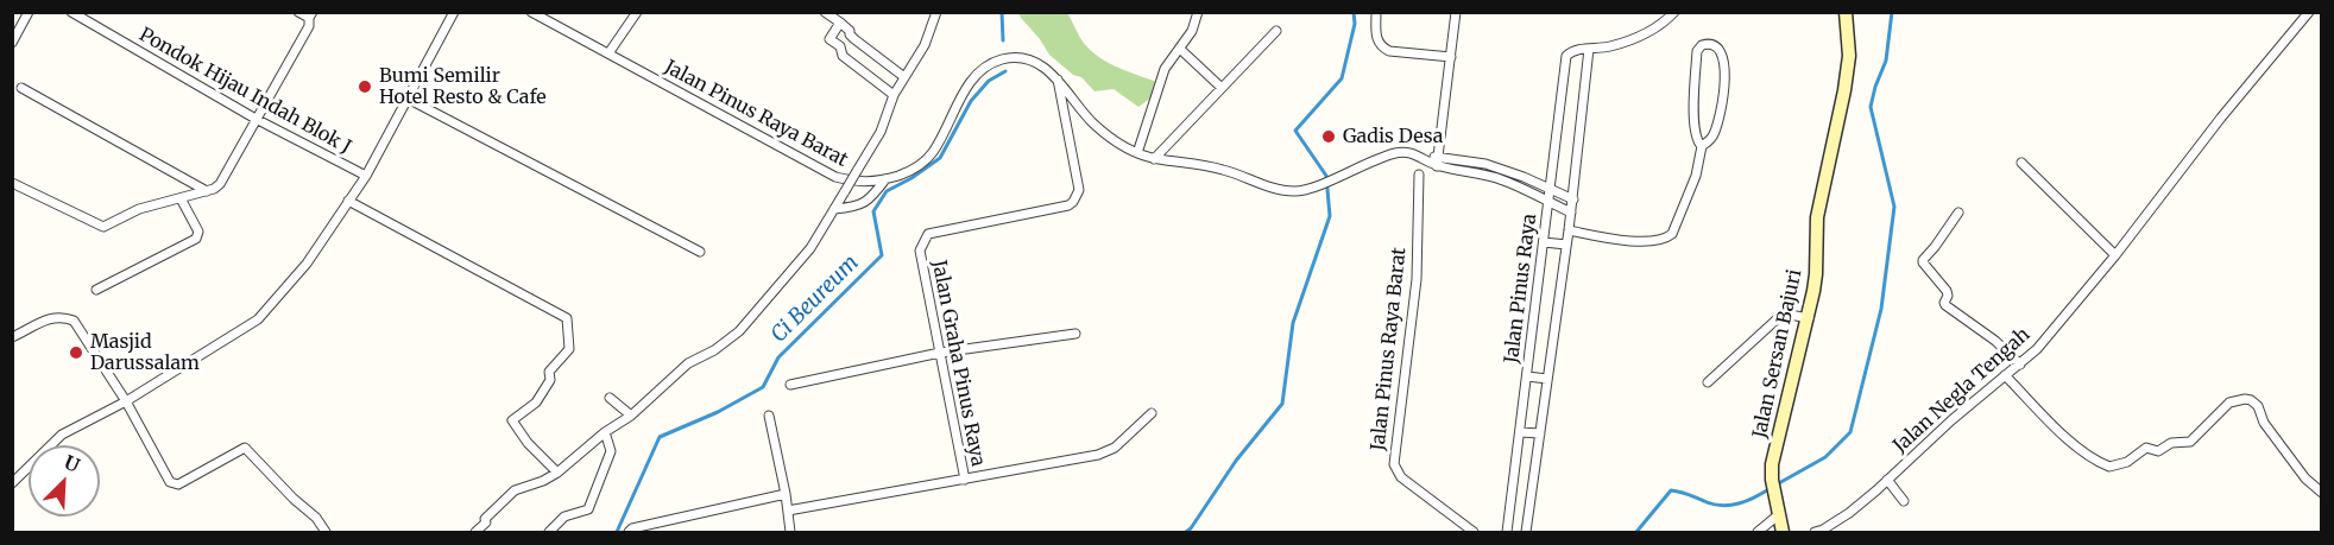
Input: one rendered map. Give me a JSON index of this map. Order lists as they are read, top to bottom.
{
  "streets": {
    "main road": ["Jalan Sersan Bajuri"],
    "street": [
      "Pondok Hijau Indah Blok J",
      "Jalan Pinus Raya Barat",
      "Jalan Pinus Raya",
      "Jalan Graha Pinus Raya",
      "Jalan Negla Tengah"
    ]
  },
  "crossings": [
    ["Jalan Pinus Raya Barat", "Jalan Pinus Raya"],
    ["Jalan Pinus Raya Barat", "Jalan Graha Pinus Raya"]
  ],
  "water": ["Ci Beureum"],
  "places": ["Bumi Semilir Hotel Resto & Cafe", "Gadis Desa", "Masjid Darussalam"],
  "north": "top right"
}
